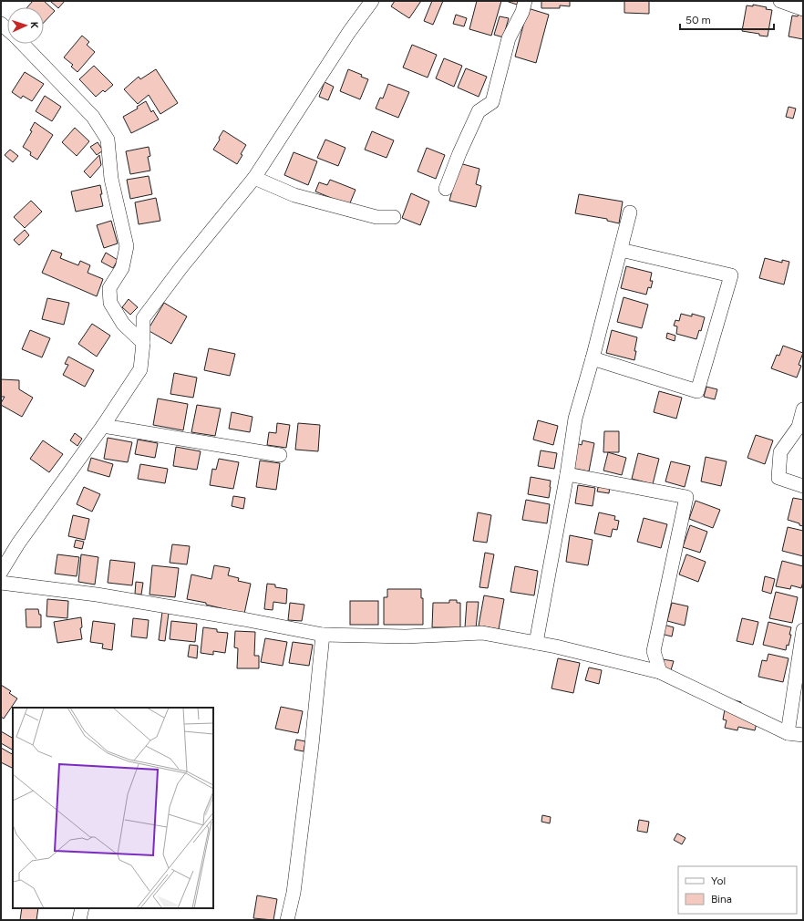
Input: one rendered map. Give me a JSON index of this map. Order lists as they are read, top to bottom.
{
  "legend": ["Yol", "Bina"],
  "scale_bar": "50 m",
  "north": "right"
}
